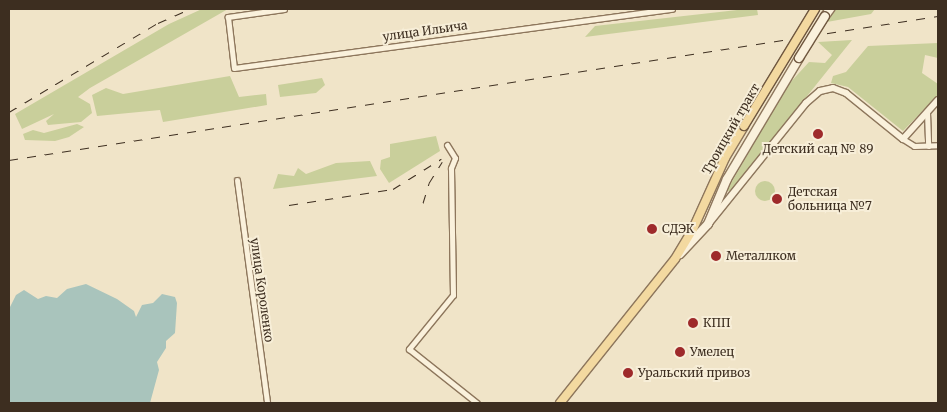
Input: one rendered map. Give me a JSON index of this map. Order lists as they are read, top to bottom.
{
  "streets": {
    "main road": ["Троицкий тракт"],
    "street": ["улица Ильича", "улица Короленко"]
  },
  "places": [
    "Детский сад № 89",
    "Детская больница №7",
    "СДЭК",
    "Металлком",
    "КПП",
    "Умелец",
    "Уральский привоз"
  ]
}
